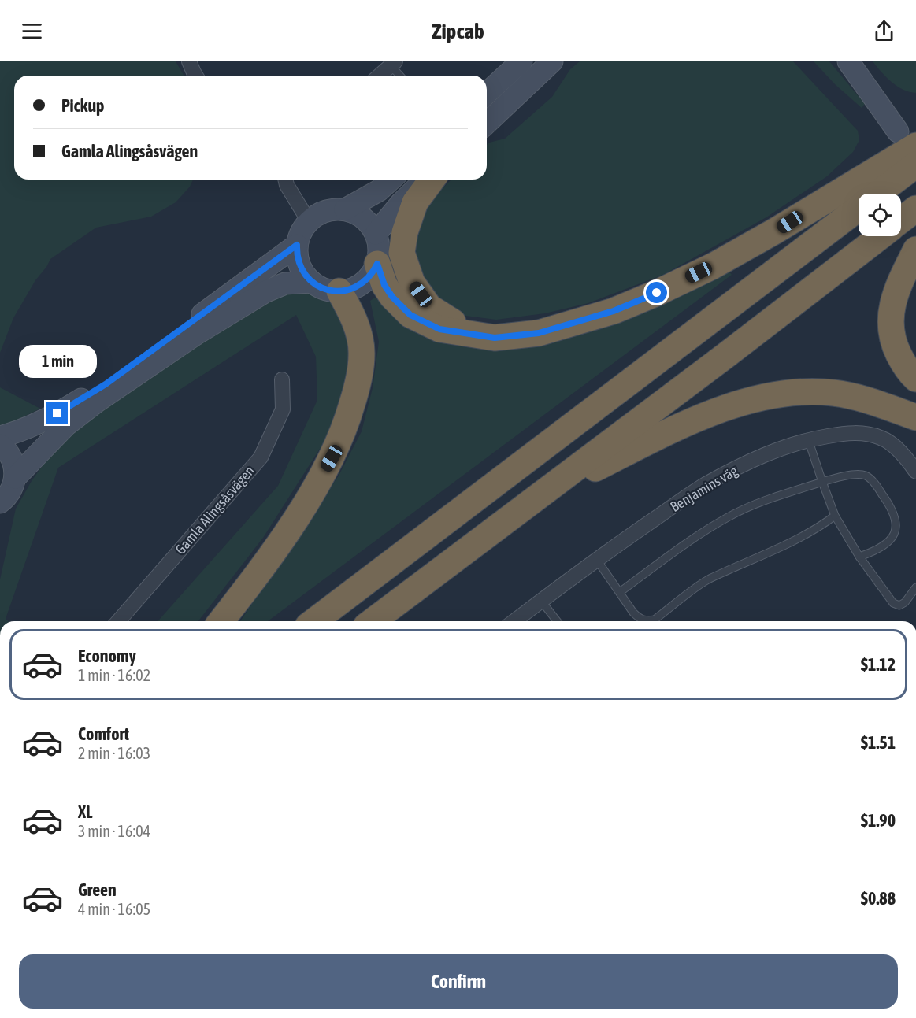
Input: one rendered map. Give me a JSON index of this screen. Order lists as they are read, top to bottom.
{
  "streets": {
    "street": ["Benjamins väg", "Gamla Alingsåsvägen"]
  },
  "page": {
    "header": "Zipcab",
    "banner": ["Pickup", "Gamla Alingsåsvägen"],
    "bubble": "1 min",
    "list": [
      {
        "name": "Economy",
        "note": "1 min · 16:02",
        "value": "$1.12"
      },
      {
        "name": "Comfort",
        "note": "2 min · 16:03",
        "value": "$1.51"
      },
      {
        "name": "XL",
        "note": "3 min · 16:04",
        "value": "$1.90"
      },
      {
        "name": "Green",
        "note": "4 min · 16:05",
        "value": "$0.88"
      }
    ],
    "buttons": "Confirm"
  }
}
